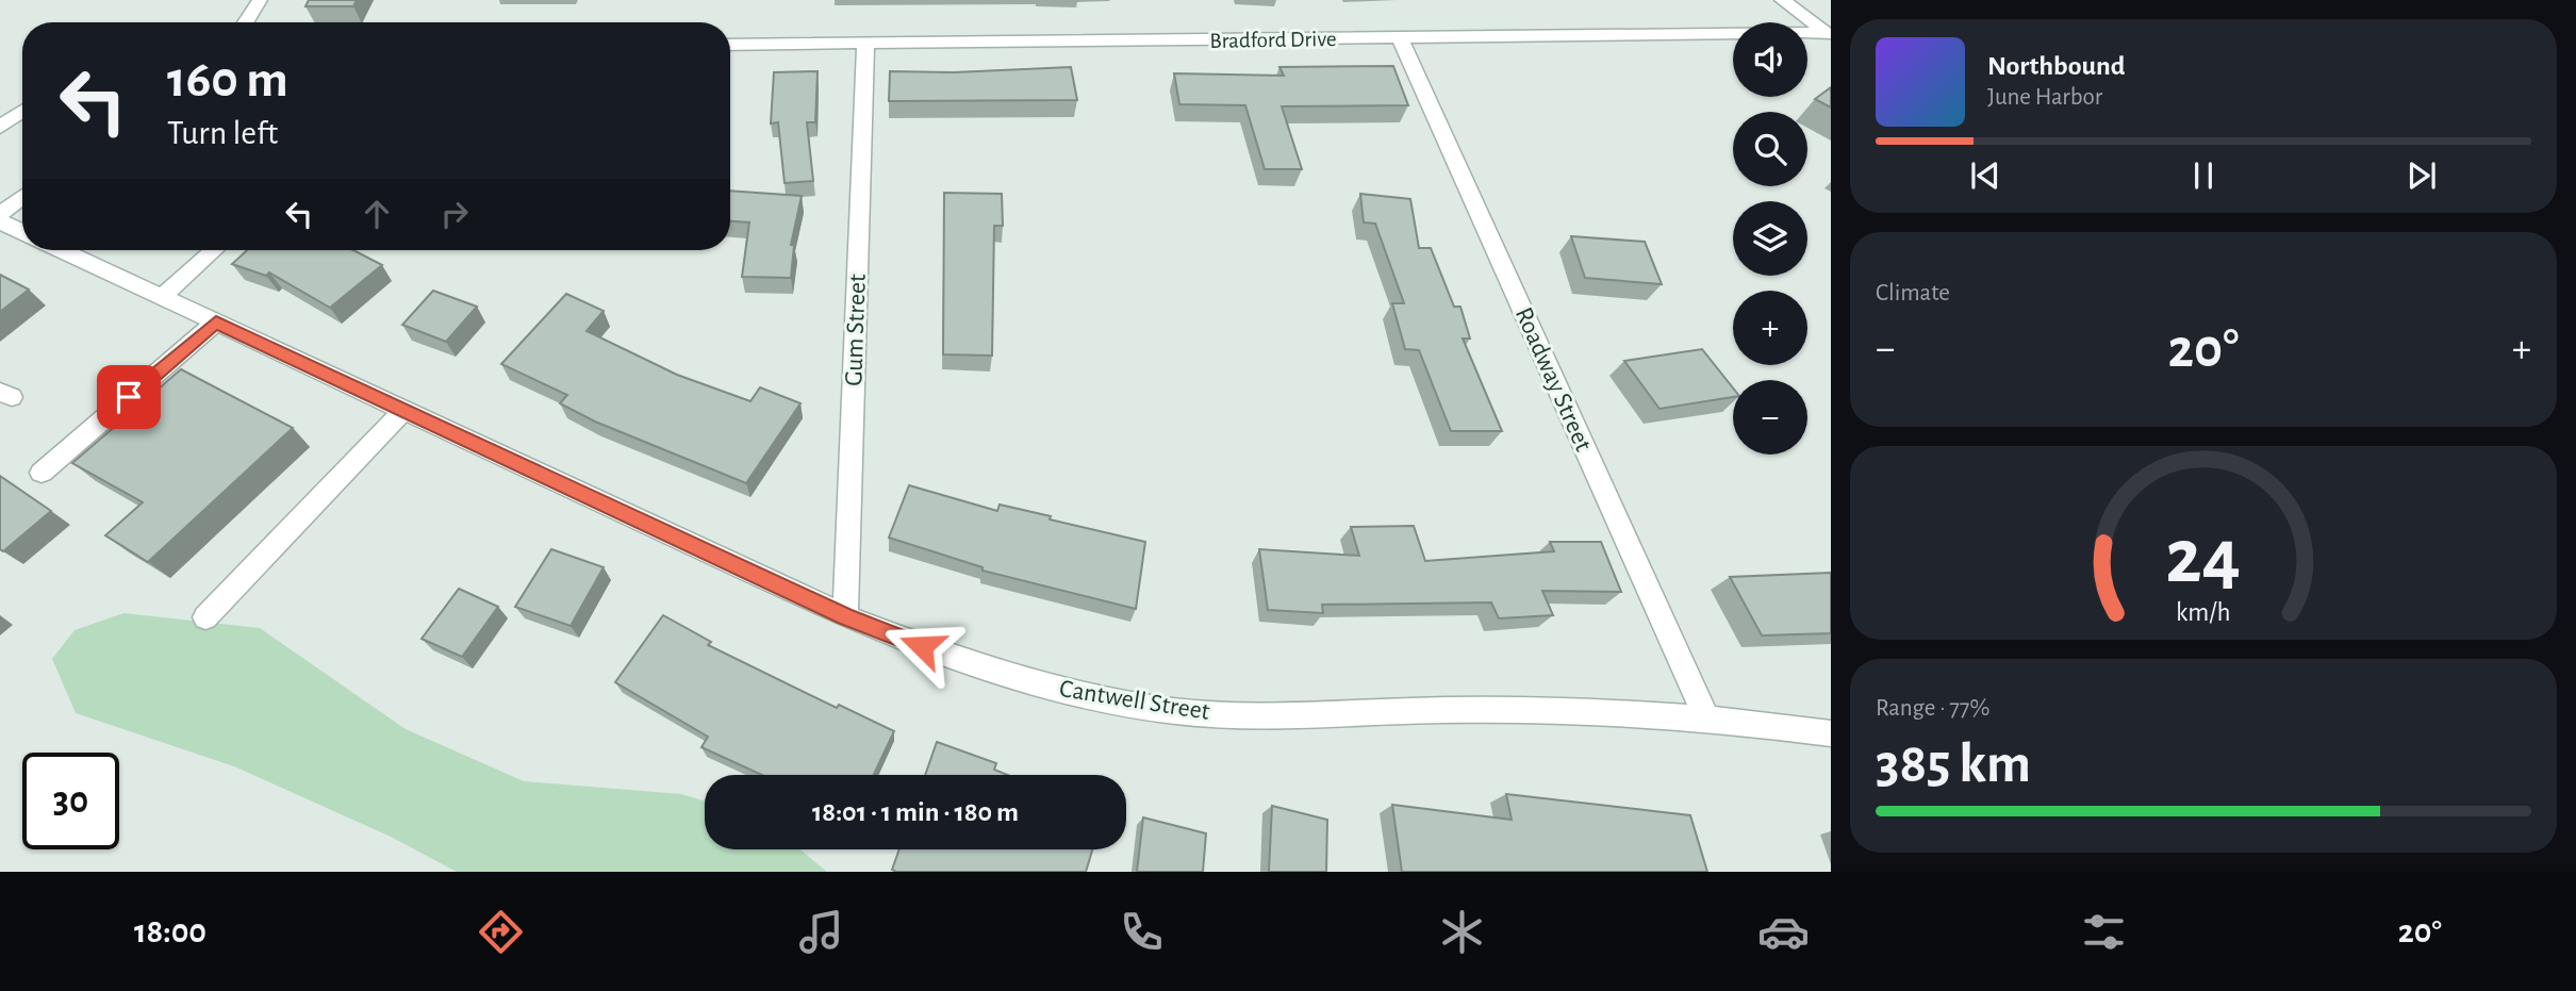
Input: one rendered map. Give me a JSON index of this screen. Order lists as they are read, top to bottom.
{
  "streets": {
    "street": [
      "Bradford Drive",
      "Gum Street",
      "Roadway Street",
      "Cantwell Street"
    ]
  },
  "crossings": [
    ["Bradford Drive", "Gum Street"],
    ["Bradford Drive", "Roadway Street"],
    ["Gum Street", "Cantwell Street"],
    ["Roadway Street", "Cantwell Street"]
  ],
  "page": {
    "map_buttons": ["+", "−"],
    "turn": ["160 m", "Turn left"],
    "song": ["Northbound", "June Harbor"],
    "tile": [
      "Climate",
      ["Range · 77%", "385 km"]
    ],
    "heat": ["−", "20°", "+"],
    "limit": "30",
    "trip": "18:01 · 1 min · 180 m",
    "tabs": ["18:00", "20°"],
    "gauge": ["24", "km/h"]
  }
}
